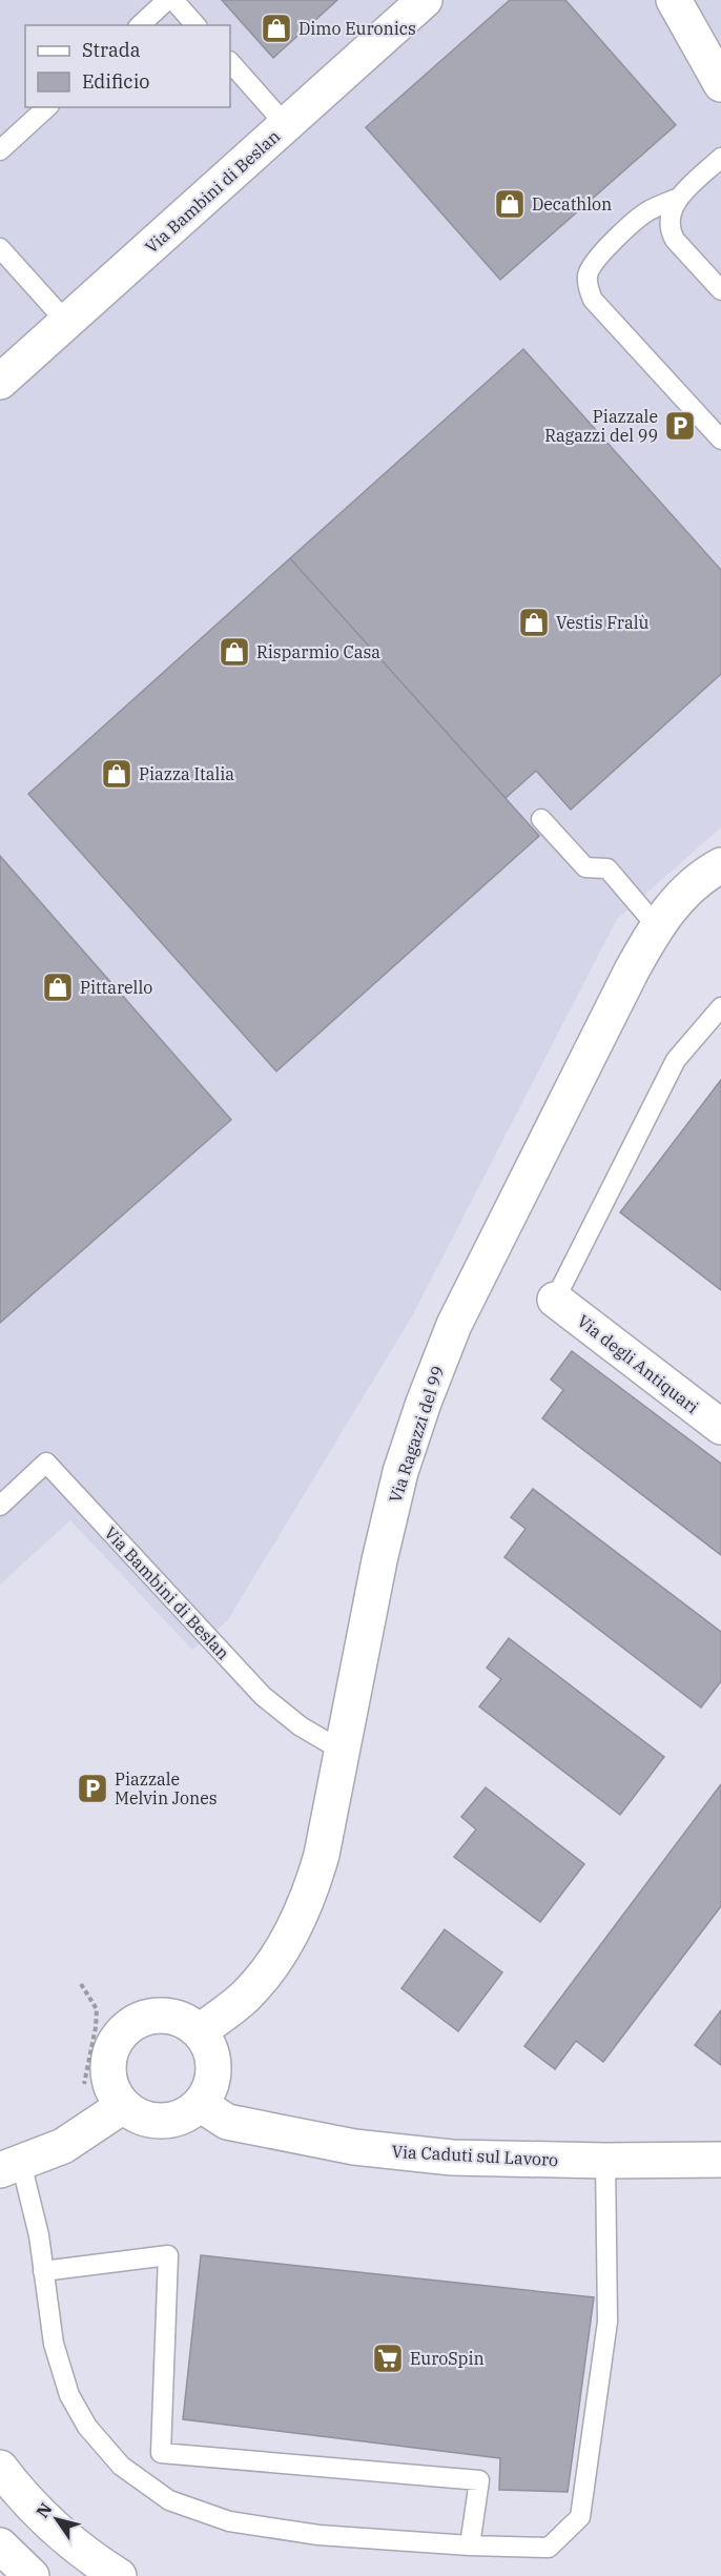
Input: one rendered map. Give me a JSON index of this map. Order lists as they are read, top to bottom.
{
  "streets": {
    "street": [
      "Via Bambini di Beslan",
      "Via degli Antiquari",
      "Via Ragazzi del 99",
      "Via Caduti sul Lavoro"
    ]
  },
  "crossings": [
    ["Via Bambini di Beslan", "Via Ragazzi del 99"],
    ["Via Ragazzi del 99", "Via Caduti sul Lavoro"]
  ],
  "places": {
    "shop": [
      "Dimo Euronics",
      "Decathlon",
      "Vestis Fralù",
      "Risparmio Casa",
      "Piazza Italia",
      "Pittarello"
    ],
    "parking": ["Piazzale Ragazzi del 99", "Piazzale Melvin Jones"],
    "supermarket": ["EuroSpin"]
  },
  "legend": ["Strada", "Edificio"],
  "north": "top left"
}
